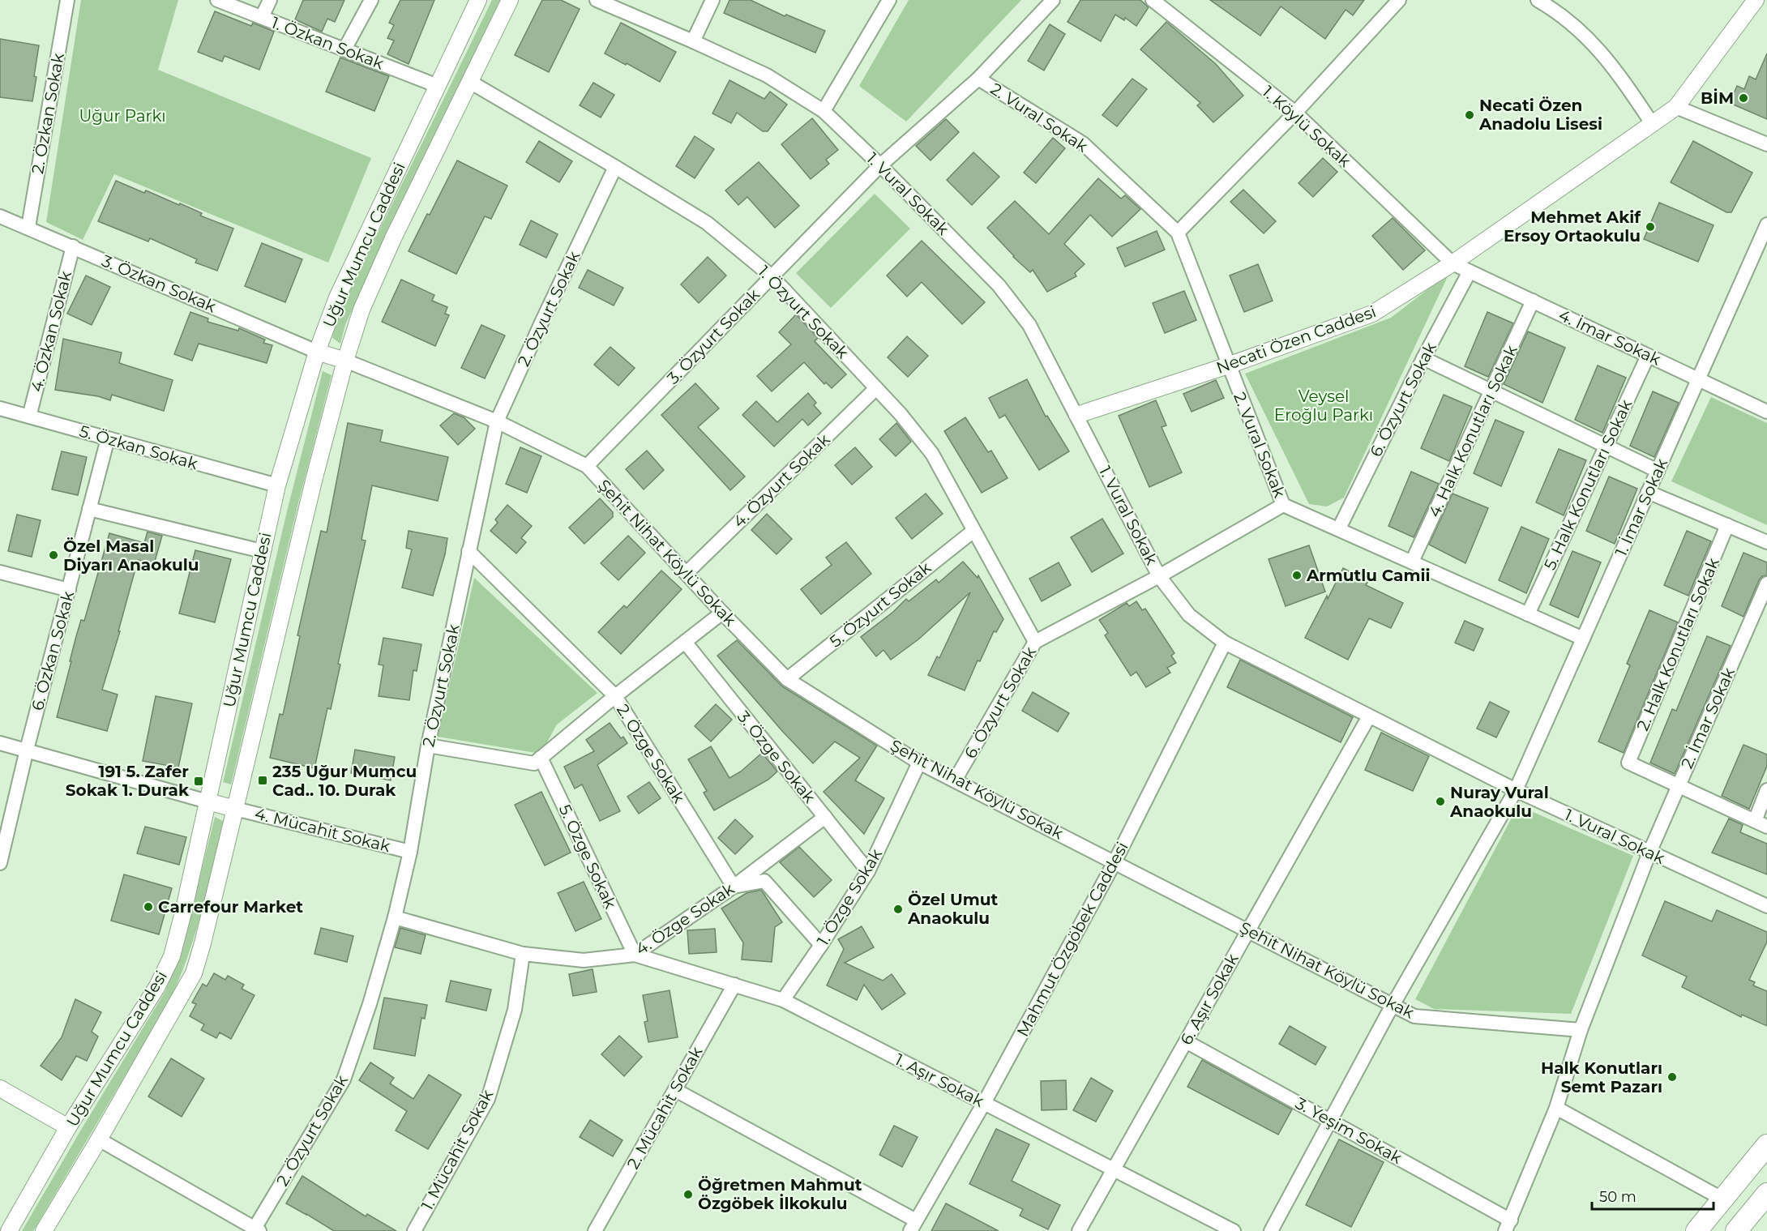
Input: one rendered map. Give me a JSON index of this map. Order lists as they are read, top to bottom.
{
  "streets": {
    "street": [
      "1. Özkan Sokak",
      "2. Özkan Sokak",
      "2. Vural Sokak",
      "1. Köylü Sokak",
      "1. Vural Sokak",
      "Uğur Mumcu Caddesi",
      "3. Özkan Sokak",
      "2. Özyurt Sokak",
      "1. Özyurt Sokak",
      "4. Özkan Sokak",
      "3. Özyurt Sokak",
      "4. İmar Sokak",
      "Necati Özen Caddesi",
      "6. Özyurt Sokak",
      "4. Halk Konutları Sokak",
      "5. Özkan Sokak",
      "4. Özyurt Sokak",
      "5. Halk Konutları Sokak",
      "1. İmar Sokak",
      "Şehit Nihat Köylü Sokak",
      "5. Özyurt Sokak",
      "2. Halk Konutları Sokak",
      "6. Özkan Sokak",
      "2. İmar Sokak",
      "2. Özge Sokak",
      "3. Özge Sokak",
      "4. Mücahit Sokak",
      "5. Özge Sokak",
      "1. Özge Sokak",
      "4. Özge Sokak",
      "Mahmut Özgöbek Caddesi",
      "6. Aşır Sokak",
      "1. Aşır Sokak",
      "2. Mücahit Sokak",
      "3. Yeşim Sokak",
      "1. Mücahit Sokak"
    ]
  },
  "crossings": [
    ["1. Özkan Sokak", "Uğur Mumcu Caddesi"],
    ["2. Özkan Sokak", "3. Özkan Sokak"],
    ["2. Vural Sokak", "3. Özyurt Sokak"],
    ["2. Vural Sokak", "Necati Özen Caddesi"],
    ["2. Vural Sokak", "6. Özyurt Sokak"],
    ["2. Vural Sokak", "4. Halk Konutları Sokak"],
    ["2. Vural Sokak", "5. Halk Konutları Sokak"],
    ["2. Vural Sokak", "1. İmar Sokak"],
    ["1. Köylü Sokak", "4. İmar Sokak"],
    ["1. Köylü Sokak", "Necati Özen Caddesi"],
    ["1. Vural Sokak", "3. Özyurt Sokak"],
    ["1. Vural Sokak", "Necati Özen Caddesi"],
    ["1. Vural Sokak", "6. Özyurt Sokak"],
    ["1. Vural Sokak", "1. İmar Sokak"],
    ["1. Vural Sokak", "2. İmar Sokak"],
    ["1. Vural Sokak", "Mahmut Özgöbek Caddesi"],
    ["1. Vural Sokak", "6. Aşır Sokak"],
    ["Uğur Mumcu Caddesi", "3. Özkan Sokak"],
    ["Uğur Mumcu Caddesi", "1. Özyurt Sokak"],
    ["Uğur Mumcu Caddesi", "5. Özkan Sokak"],
    ["Uğur Mumcu Caddesi", "Şehit Nihat Köylü Sokak"],
    ["Uğur Mumcu Caddesi", "4. Mücahit Sokak"],
    ["3. Özkan Sokak", "4. Özkan Sokak"],
    ["2. Özyurt Sokak", "1. Özyurt Sokak"],
    ["2. Özyurt Sokak", "Şehit Nihat Köylü Sokak"],
    ["2. Özyurt Sokak", "2. Özge Sokak"],
    ["2. Özyurt Sokak", "4. Mücahit Sokak"],
    ["2. Özyurt Sokak", "4. Özge Sokak"],
    ["1. Özyurt Sokak", "3. Özyurt Sokak"],
    ["1. Özyurt Sokak", "6. Özyurt Sokak"],
    ["1. Özyurt Sokak", "4. Özyurt Sokak"],
    ["1. Özyurt Sokak", "5. Özyurt Sokak"],
    ["4. Özkan Sokak", "5. Özkan Sokak"],
    ["3. Özyurt Sokak", "Şehit Nihat Köylü Sokak"],
    ["4. İmar Sokak", "Necati Özen Caddesi"],
    ["4. İmar Sokak", "6. Özyurt Sokak"],
    ["4. İmar Sokak", "4. Halk Konutları Sokak"],
    ["4. İmar Sokak", "5. Halk Konutları Sokak"],
    ["4. İmar Sokak", "1. İmar Sokak"],
    ["6. Özyurt Sokak", "Şehit Nihat Köylü Sokak"],
    ["5. Özkan Sokak", "6. Özkan Sokak"],
    ["4. Özyurt Sokak", "Şehit Nihat Köylü Sokak"],
    ["1. İmar Sokak", "Şehit Nihat Köylü Sokak"],
    ["1. İmar Sokak", "3. Yeşim Sokak"],
    ["Şehit Nihat Köylü Sokak", "5. Özyurt Sokak"],
    ["Şehit Nihat Köylü Sokak", "2. İmar Sokak"],
    ["Şehit Nihat Köylü Sokak", "1. Özge Sokak"],
    ["Şehit Nihat Köylü Sokak", "Mahmut Özgöbek Caddesi"],
    ["Şehit Nihat Köylü Sokak", "6. Aşır Sokak"],
    ["2. Halk Konutları Sokak", "2. İmar Sokak"],
    ["2. İmar Sokak", "3. Yeşim Sokak"],
    ["2. Özge Sokak", "4. Özge Sokak"],
    ["3. Özge Sokak", "1. Özge Sokak"],
    ["3. Özge Sokak", "4. Özge Sokak"],
    ["5. Özge Sokak", "4. Özge Sokak"],
    ["5. Özge Sokak", "1. Aşır Sokak"],
    ["1. Özge Sokak", "1. Aşır Sokak"],
    ["4. Özge Sokak", "1. Aşır Sokak"],
    ["4. Özge Sokak", "1. Mücahit Sokak"],
    ["Mahmut Özgöbek Caddesi", "1. Aşır Sokak"],
    ["6. Aşır Sokak", "1. Aşır Sokak"],
    ["6. Aşır Sokak", "3. Yeşim Sokak"],
    ["1. Aşır Sokak", "2. Mücahit Sokak"]
  ],
  "parks": ["Uğur Parkı", "Veysel Eroğlu Parkı"],
  "places": {
    "other": [
      "BİM",
      "Necati Özen Anadolu Lisesi",
      "Mehmet Akif Ersoy Ortaokulu",
      "Özel Masal Diyarı Anaokulu",
      "Armutlu Camii",
      "Nuray Vural Anaokulu",
      "Carrefour Market",
      "Özel Umut Anaokulu",
      "Halk Konutları Semt Pazarı",
      "Öğretmen Mahmut Özgöbek İlkokulu"
    ],
    "transit": ["235 Uğur Mumcu Cad.. 10. Durak", "191 5. Zafer Sokak 1. Durak"]
  },
  "scale_bar": "50 m"
}
